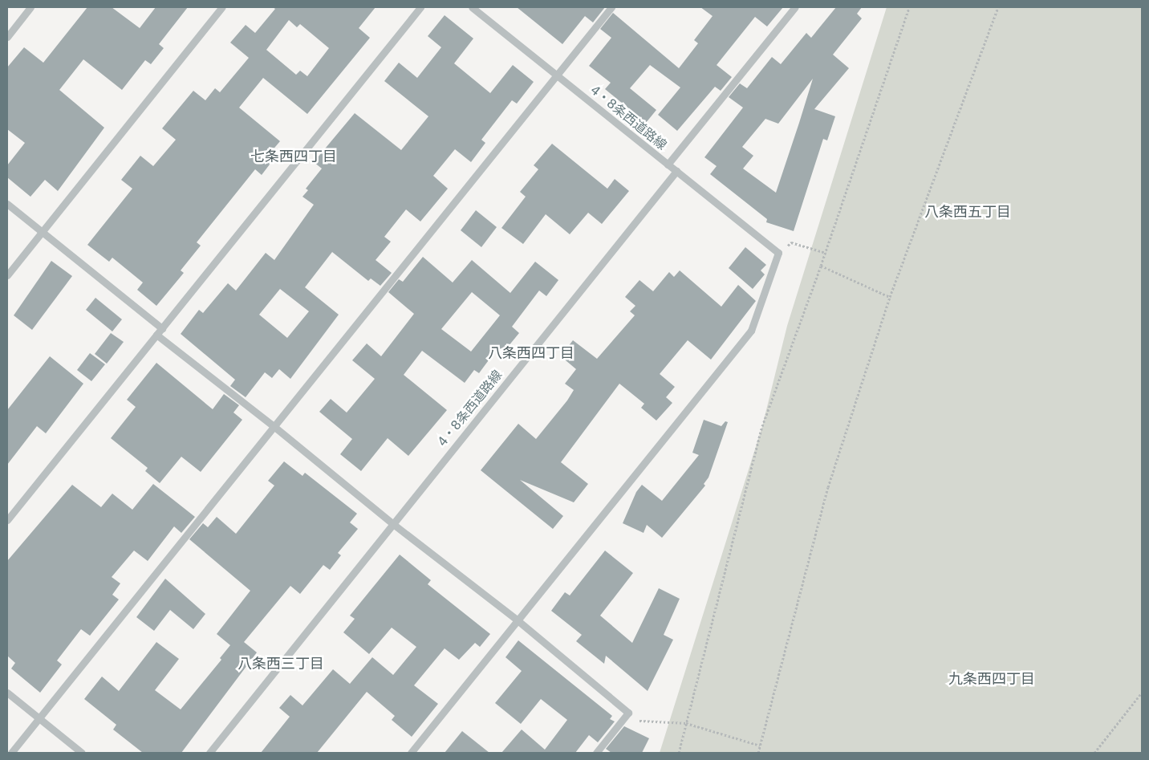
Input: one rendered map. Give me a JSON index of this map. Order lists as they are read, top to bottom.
{
  "streets": {
    "street": ["4・8条西道路線"]
  },
  "districts": [
    "七条西四丁目",
    "八条西五丁目",
    "八条西四丁目",
    "八条西三丁目",
    "九条西四丁目"
  ]
}
